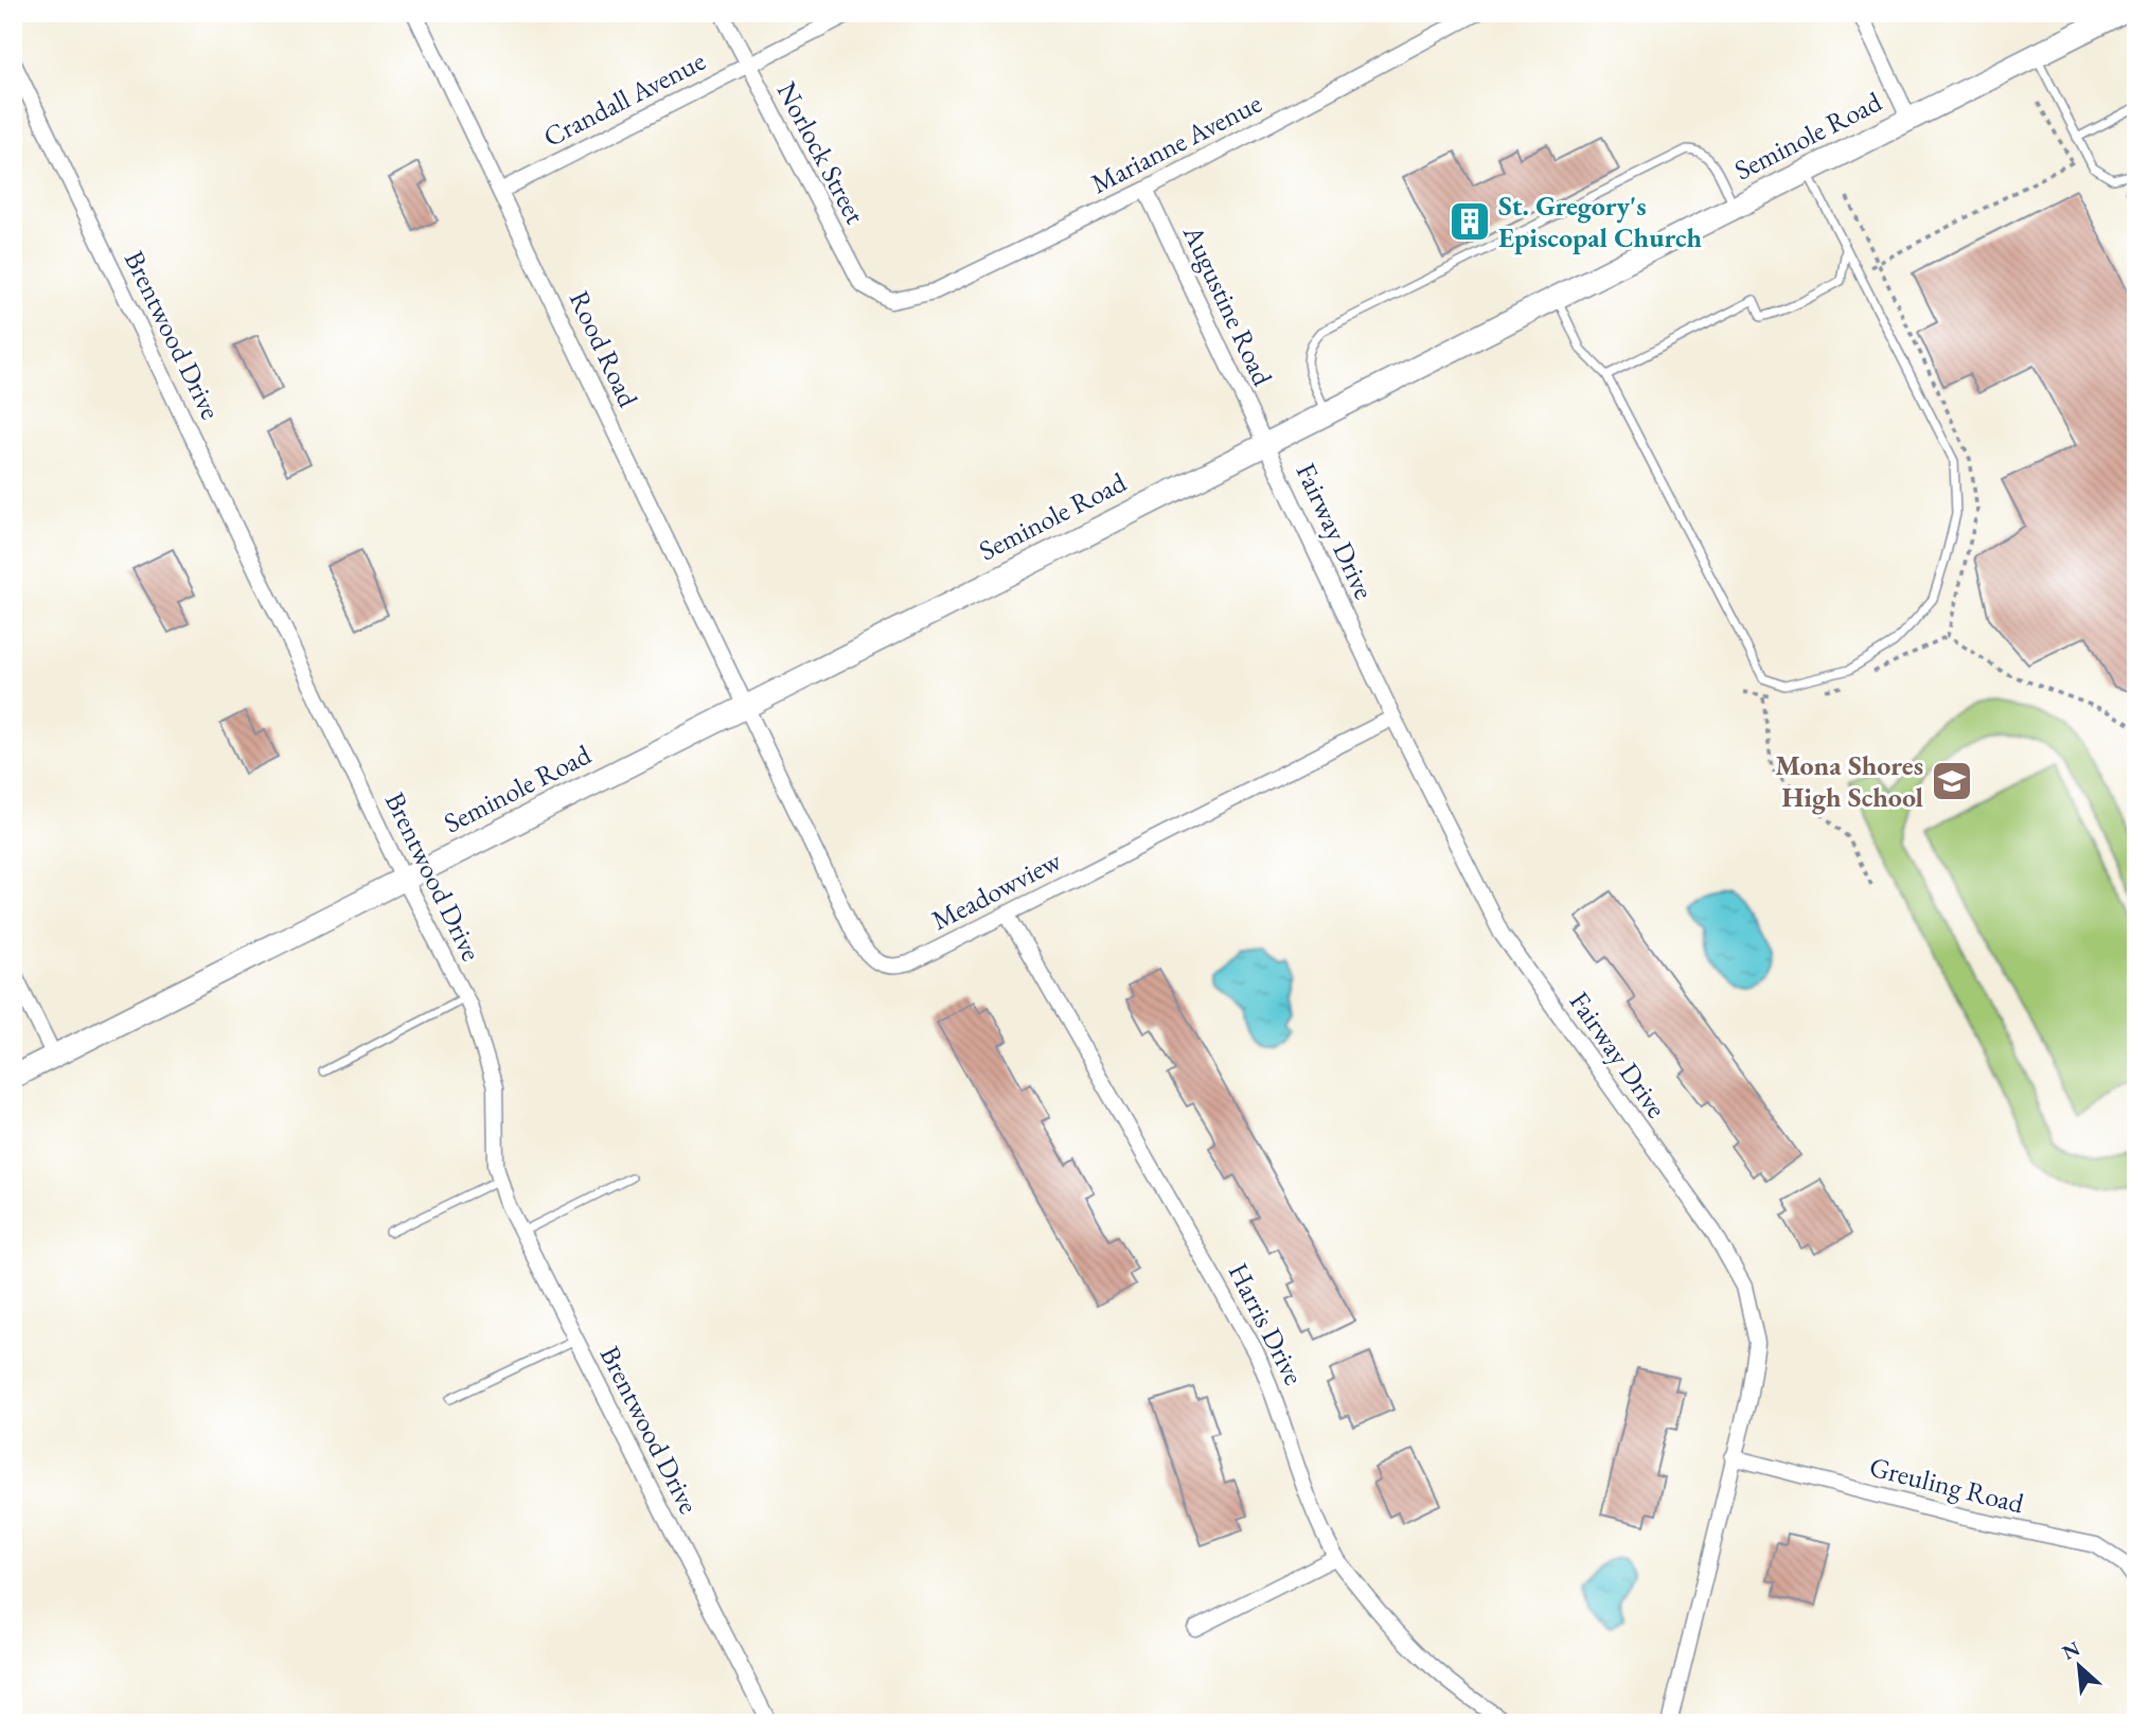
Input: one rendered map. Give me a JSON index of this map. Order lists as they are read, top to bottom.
{
  "streets": {
    "street": [
      "Crandall Avenue",
      "Seminole Road",
      "Marianne Avenue",
      "Norlock Street",
      "Augustine Road",
      "Brentwood Drive",
      "Rood Road",
      "Fairway Drive",
      "Meadowview",
      "Harris Drive",
      "Greuling Road"
    ]
  },
  "crossings": [
    ["Crandall Avenue", "Norlock Street"],
    ["Crandall Avenue", "Rood Road"],
    ["Seminole Road", "Augustine Road"],
    ["Seminole Road", "Brentwood Drive"],
    ["Seminole Road", "Rood Road"],
    ["Seminole Road", "Fairway Drive"],
    ["Seminole Road", "Meadowview"],
    ["Marianne Avenue", "Norlock Street"],
    ["Marianne Avenue", "Augustine Road"],
    ["Augustine Road", "Fairway Drive"],
    ["Rood Road", "Meadowview"],
    ["Fairway Drive", "Meadowview"],
    ["Fairway Drive", "Greuling Road"],
    ["Meadowview", "Harris Drive"]
  ],
  "places": {
    "building": ["St. Gregory's Episcopal Church"],
    "school or university": ["Mona Shores High School"]
  },
  "north": "top left"
}
